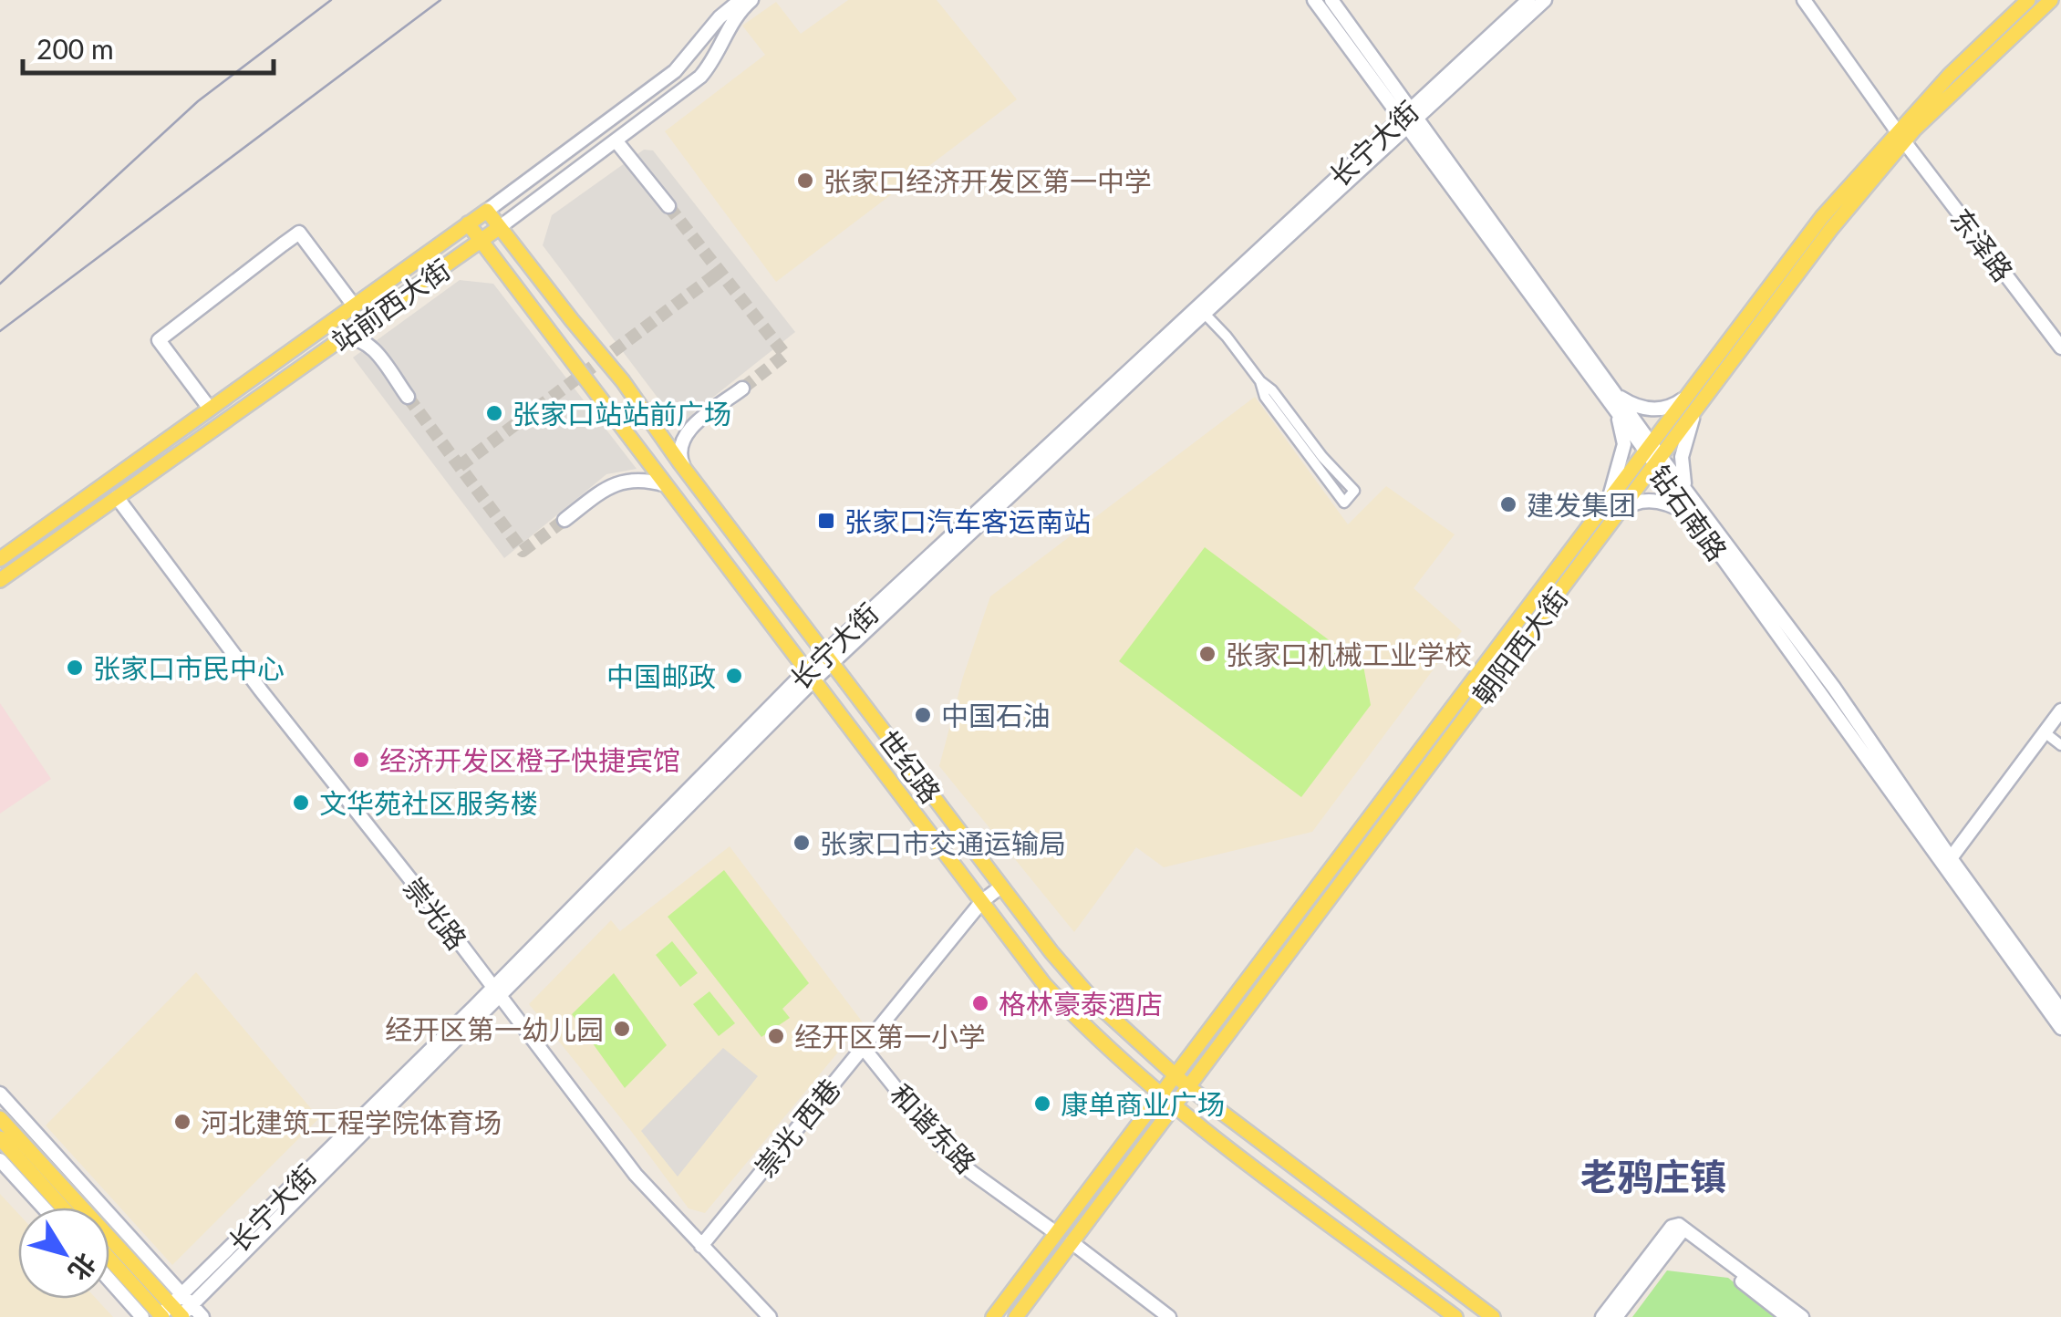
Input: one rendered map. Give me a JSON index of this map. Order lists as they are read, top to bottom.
{
  "streets": {
    "main road": [
      "长宁大街",
      "东泽路",
      "站前西大街",
      "钻石南路",
      "朝阳西大街",
      "世纪路",
      "崇光路",
      "崇光 西巷",
      "和谐东路"
    ]
  },
  "crossings": [
    ["长宁大街", "钻石南路"],
    ["长宁大街", "世纪路"],
    ["长宁大街", "崇光路"],
    ["东泽路", "朝阳西大街"],
    ["站前西大街", "世纪路"],
    ["站前西大街", "崇光路"],
    ["钻石南路", "朝阳西大街"],
    ["朝阳西大街", "世纪路"],
    ["朝阳西大街", "和谐东路"],
    ["世纪路", "崇光 西巷"],
    ["崇光路", "崇光 西巷"],
    ["崇光 西巷", "和谐东路"]
  ],
  "districts": ["老鸦庄镇"],
  "places": {
    "other": [
      "张家口经济开发区第一中学",
      "张家口站站前广场",
      "建发集团",
      "张家口机械工业学校",
      "张家口市民中心",
      "中国邮政",
      "中国石油",
      "经济开发区橙子快捷宾馆",
      "文华苑社区服务楼",
      "张家口市交通运输局",
      "格林豪泰酒店",
      "经开区第一幼儿园",
      "经开区第一小学",
      "康单商业广场",
      "河北建筑工程学院体育场"
    ],
    "transit": ["张家口汽车客运南站"]
  },
  "scale_bar": "200 m",
  "north": "bottom right"
}
